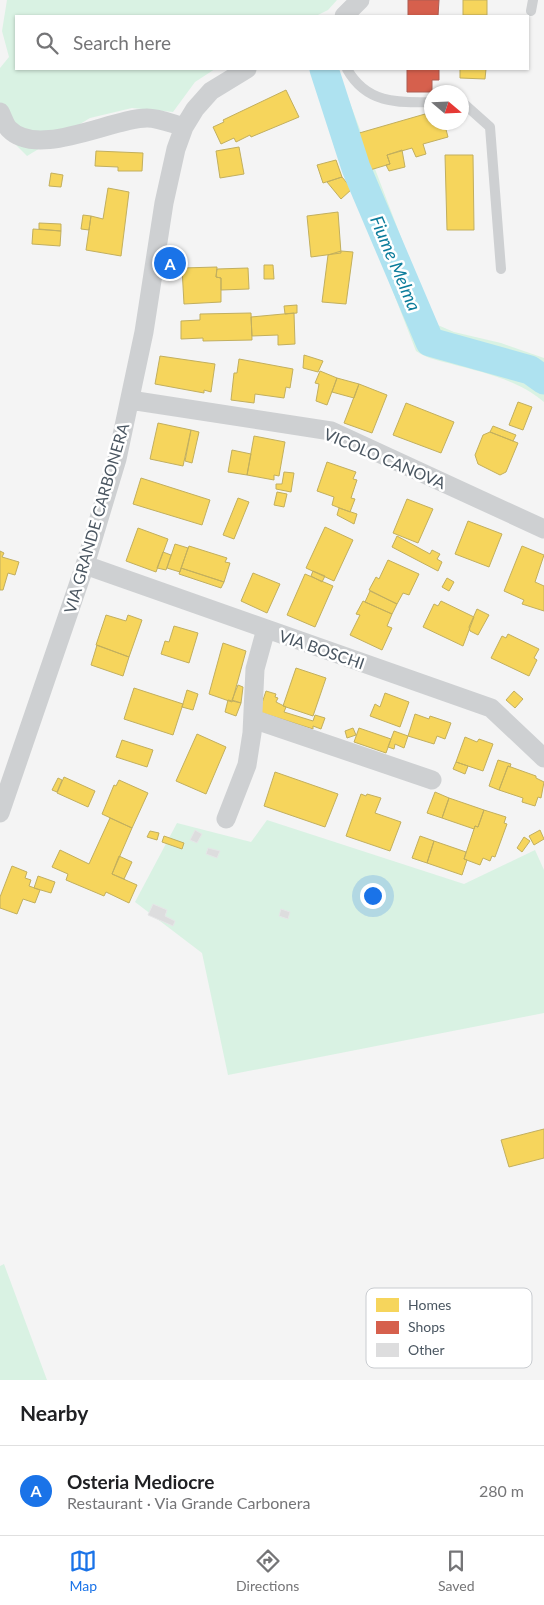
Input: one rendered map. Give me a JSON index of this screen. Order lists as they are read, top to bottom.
{
  "streets": {
    "street": ["VICOLO CANOVA", "VIA GRANDE CARBONERA", "VIA BOSCHI"]
  },
  "crossings": [
    ["VICOLO CANOVA", "VIA GRANDE CARBONERA"],
    ["VIA GRANDE CARBONERA", "VIA BOSCHI"]
  ],
  "water": ["Fiume Melma"],
  "legend": ["Homes", "Shops", "Other"],
  "north": "right",
  "page": {
    "search": "Search here",
    "pins": "A",
    "heading": "Nearby",
    "list": [
      {
        "mark": "A",
        "name": "Osteria Mediocre",
        "note": "Restaurant · Via Grande Carbonera",
        "value": "280 m"
      }
    ],
    "nav": ["Map", "Directions", "Saved"]
  }
}
